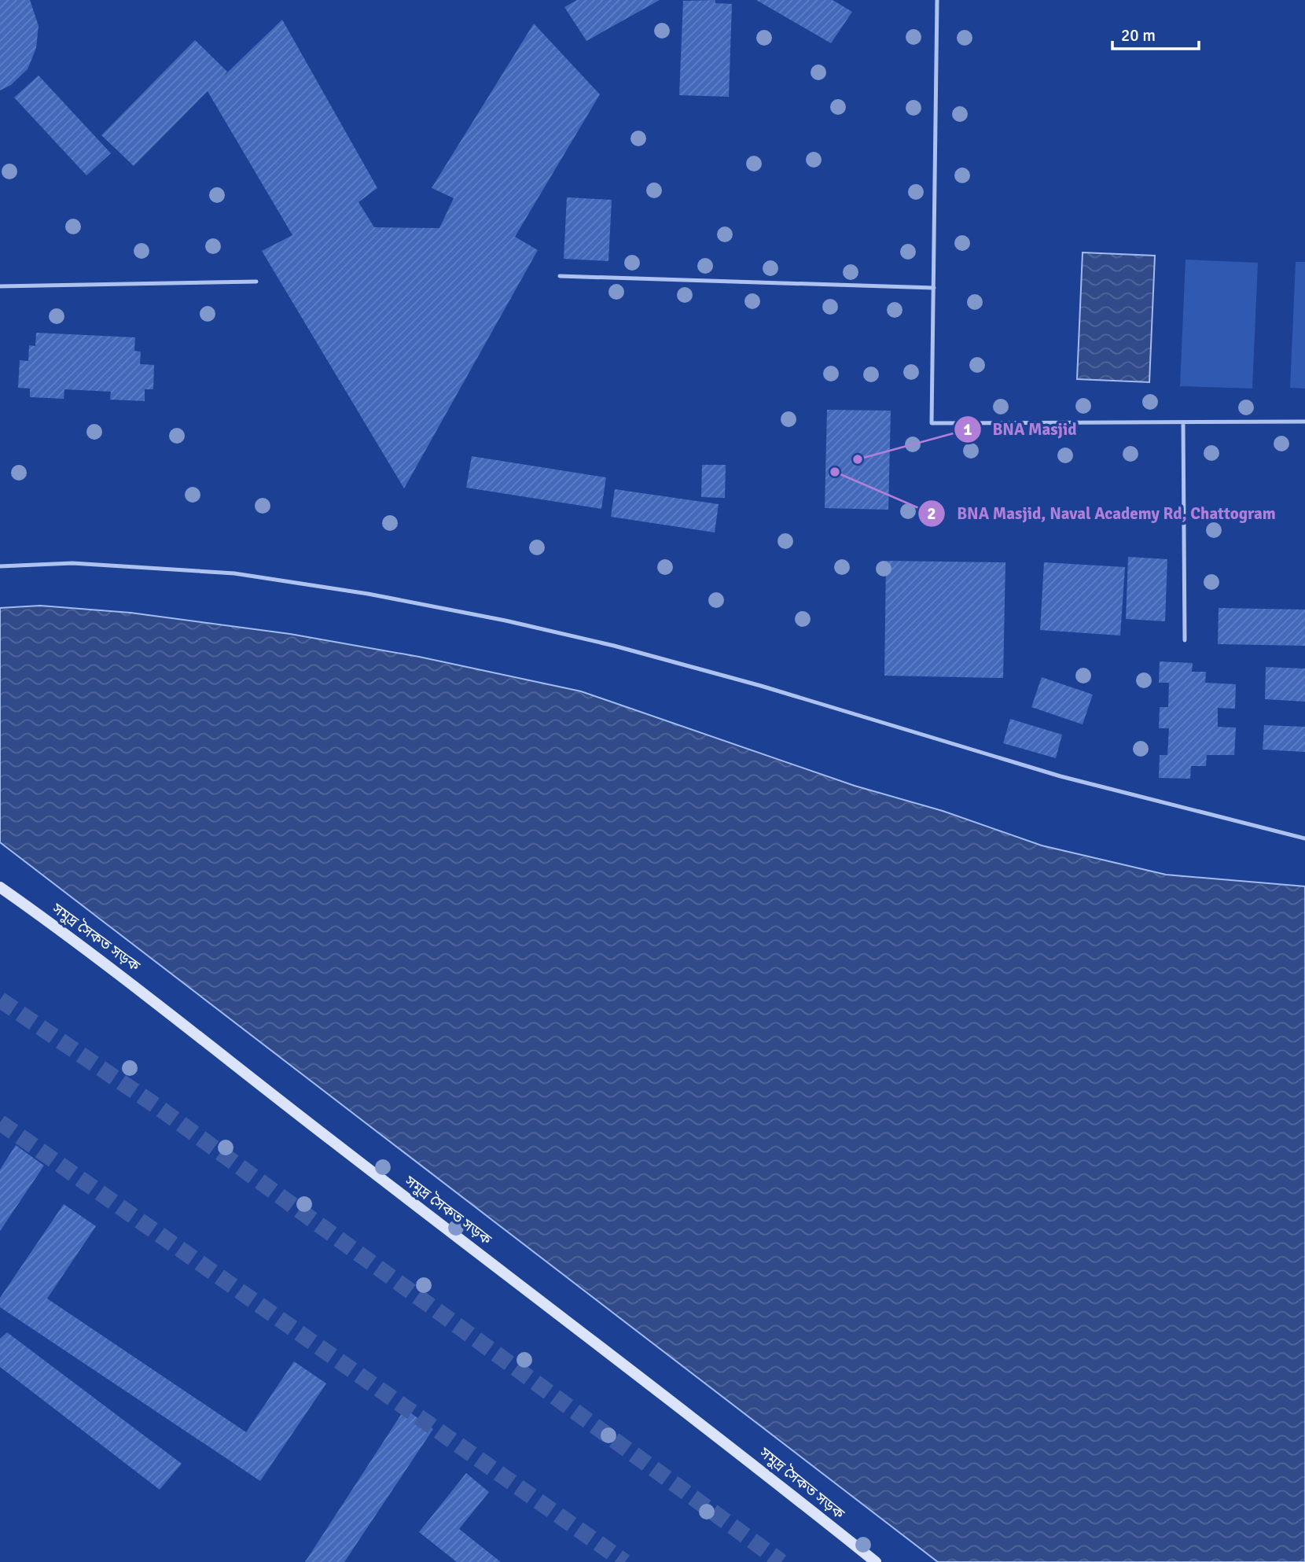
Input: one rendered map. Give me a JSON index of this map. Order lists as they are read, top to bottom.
{
  "streets": {
    "main road": ["সমুদ্র সৈকত সড়ক"]
  },
  "places": ["BNA Masjid", "BNA Masjid, Naval Academy Rd, Chattogram"],
  "scale_bar": "20 m"
}
